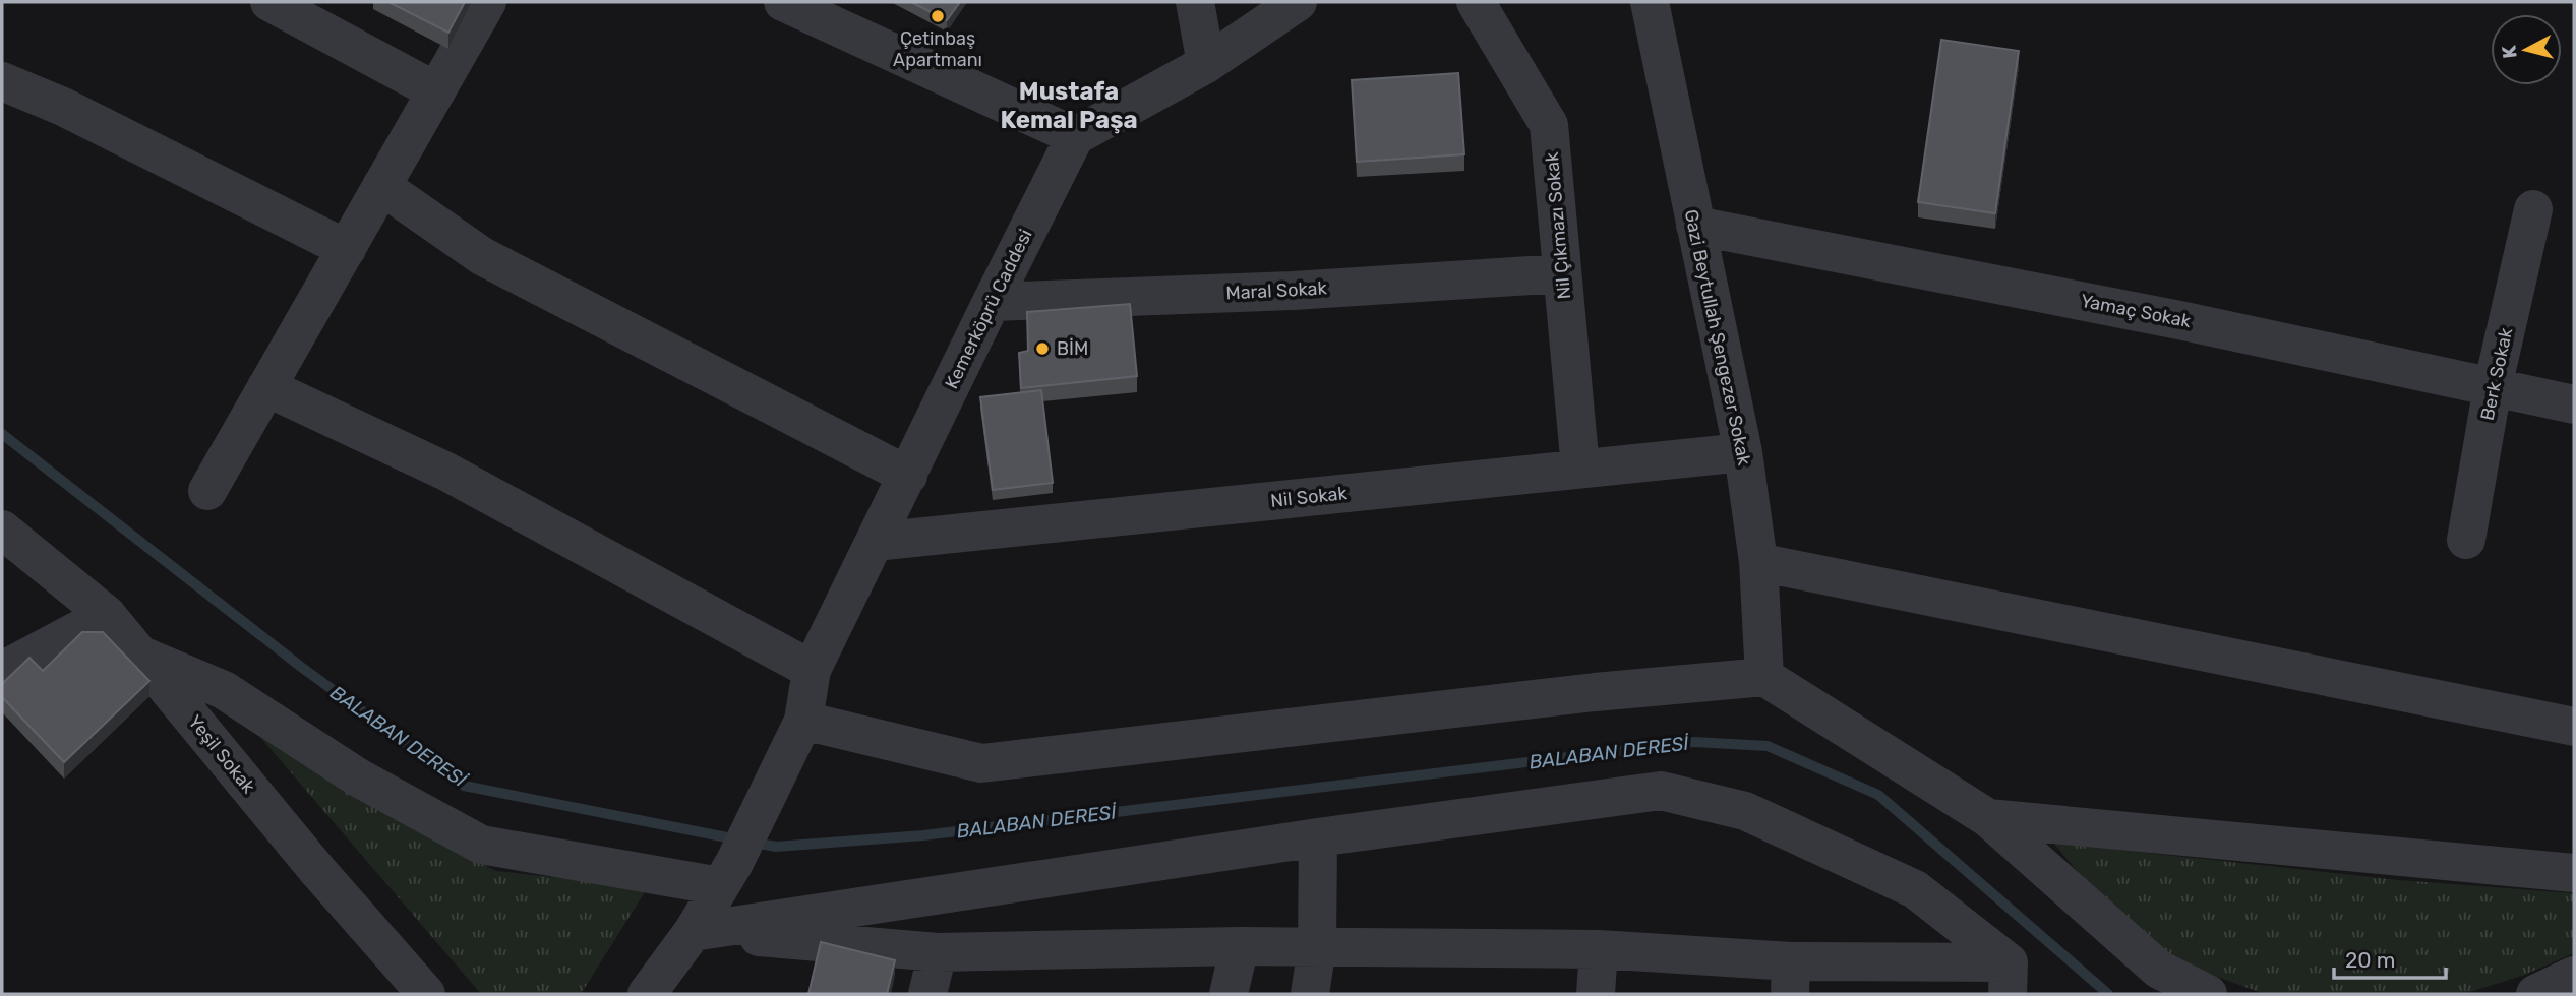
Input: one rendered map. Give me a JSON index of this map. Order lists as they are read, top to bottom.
{
  "streets": {
    "street": [
      "Nil Çıkmazı Sokak",
      "Maral Sokak",
      "Kemerköprü Caddesi",
      "Yamaç Sokak",
      "Gazi Beytullah Şengezer Sokak",
      "Berk Sokak",
      "Nil Sokak",
      "Yeşil Sokak"
    ]
  },
  "crossings": [
    ["Nil Çıkmazı Sokak", "Maral Sokak"],
    ["Nil Çıkmazı Sokak", "Nil Sokak"],
    ["Maral Sokak", "Kemerköprü Caddesi"],
    ["Kemerköprü Caddesi", "Nil Sokak"],
    ["Yamaç Sokak", "Gazi Beytullah Şengezer Sokak"],
    ["Yamaç Sokak", "Berk Sokak"],
    ["Gazi Beytullah Şengezer Sokak", "Nil Sokak"]
  ],
  "districts": ["Mustafa Kemal Paşa"],
  "water": ["BALABAN DERESİ"],
  "places": ["Çetinbaş Apartmanı", "BİM"],
  "scale_bar": "20 m",
  "north": "left"
}
